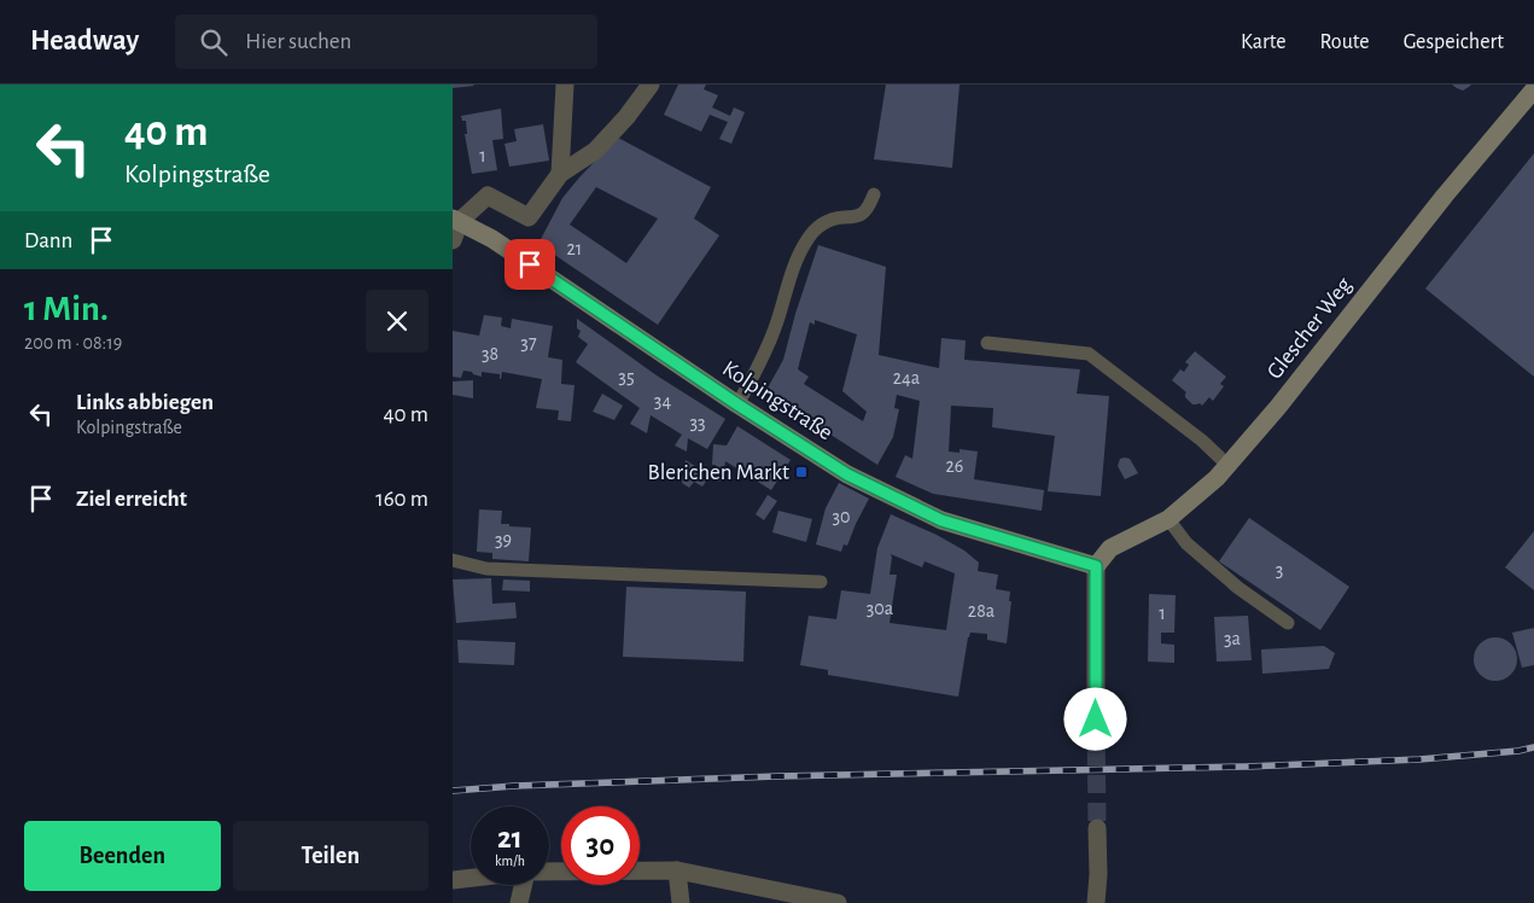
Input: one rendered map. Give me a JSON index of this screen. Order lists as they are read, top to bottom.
{
  "streets": {
    "street": ["Glescher Weg", "Kolpingstraße"]
  },
  "crossings": [
    ["Glescher Weg", "Kolpingstraße"]
  ],
  "places": {
    "transit": ["Blerichen Markt"]
  },
  "house_numbers": [
    "1",
    "21",
    "37",
    "38",
    "35",
    "24a",
    "34",
    "33",
    "26",
    "30",
    "39",
    "3",
    "30a",
    "28a",
    "1",
    "3a"
  ],
  "page": {
    "header": "Headway",
    "search": "Hier suchen",
    "nav": ["Karte", "Route", "Gespeichert"],
    "turn": ["40 m", "Kolpingstraße"],
    "then": "Dann",
    "heading": ["1 Min.", "200 m · 08:19"],
    "list": [
      {
        "name": "Links abbiegen",
        "note": "Kolpingstraße",
        "value": "40 m"
      },
      {
        "name": "Ziel erreicht",
        "value": "160 m"
      }
    ],
    "speed": "21 km/h",
    "limit": "30",
    "buttons": ["Beenden", "Teilen"]
  }
}
